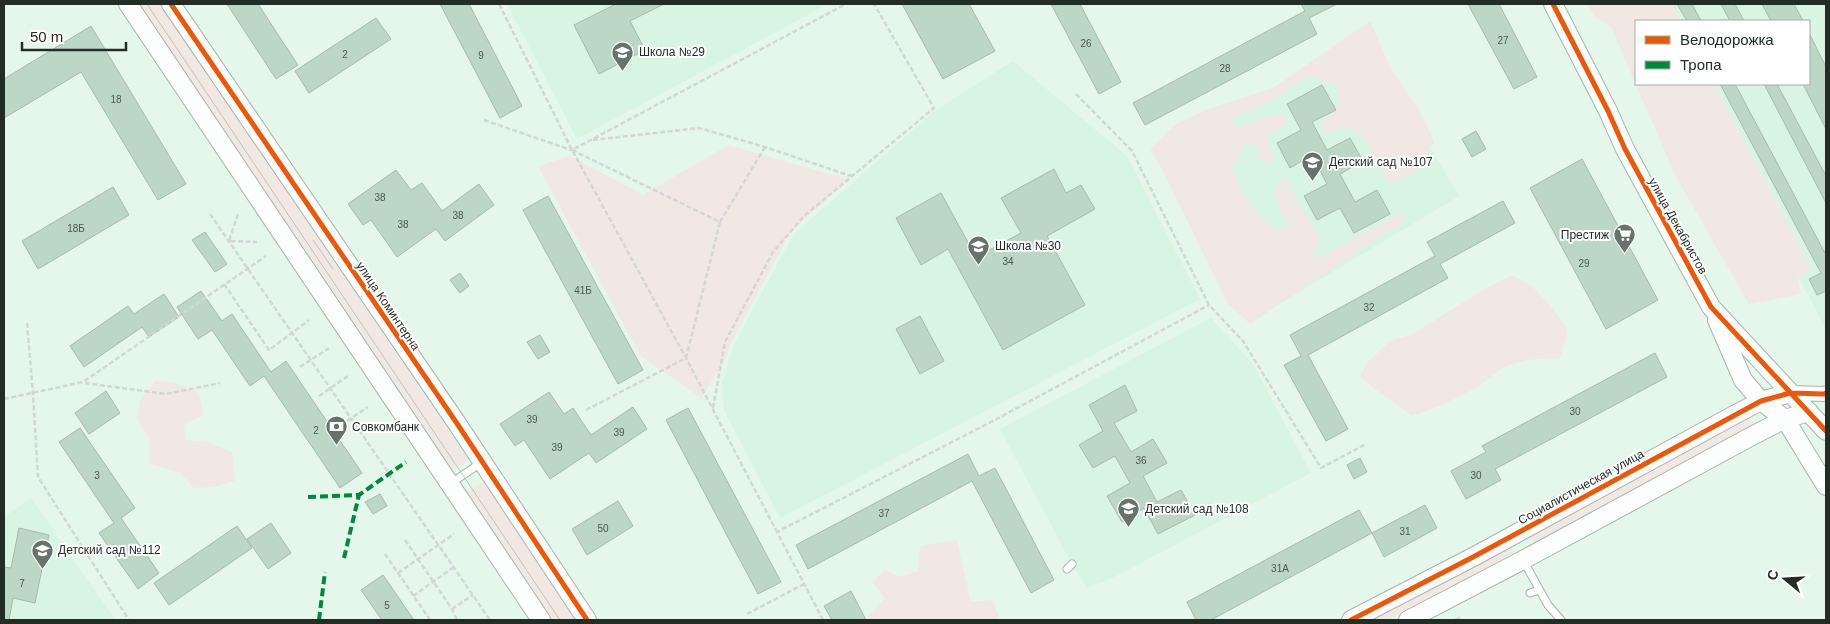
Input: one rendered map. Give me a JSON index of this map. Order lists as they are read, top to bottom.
{
  "streets": {
    "street": ["улица Декабристов", "улица Коминтерна", "Социалистическая улица"]
  },
  "crossings": [
    ["улица Декабристов", "Социалистическая улица"]
  ],
  "places": {
    "school or university": [
      "Школа №29",
      "Детский сад №107",
      "Школа №30",
      "Детский сад №108",
      "Детский сад №112"
    ],
    "supermarket": ["Престиж"],
    "bank": ["Совкомбанк"]
  },
  "house_numbers": [
    "27",
    "26",
    "2",
    "9",
    "28",
    "18",
    "38",
    "38",
    "38",
    "18Б",
    "34",
    "29",
    "41Б",
    "32",
    "30",
    "39",
    "2",
    "39",
    "39",
    "36",
    "3",
    "30",
    "37",
    "50",
    "31",
    "31А",
    "7",
    "5"
  ],
  "legend": ["Велодорожка", "Тропа"],
  "scale_bar": "50 m",
  "north": "left"
}
